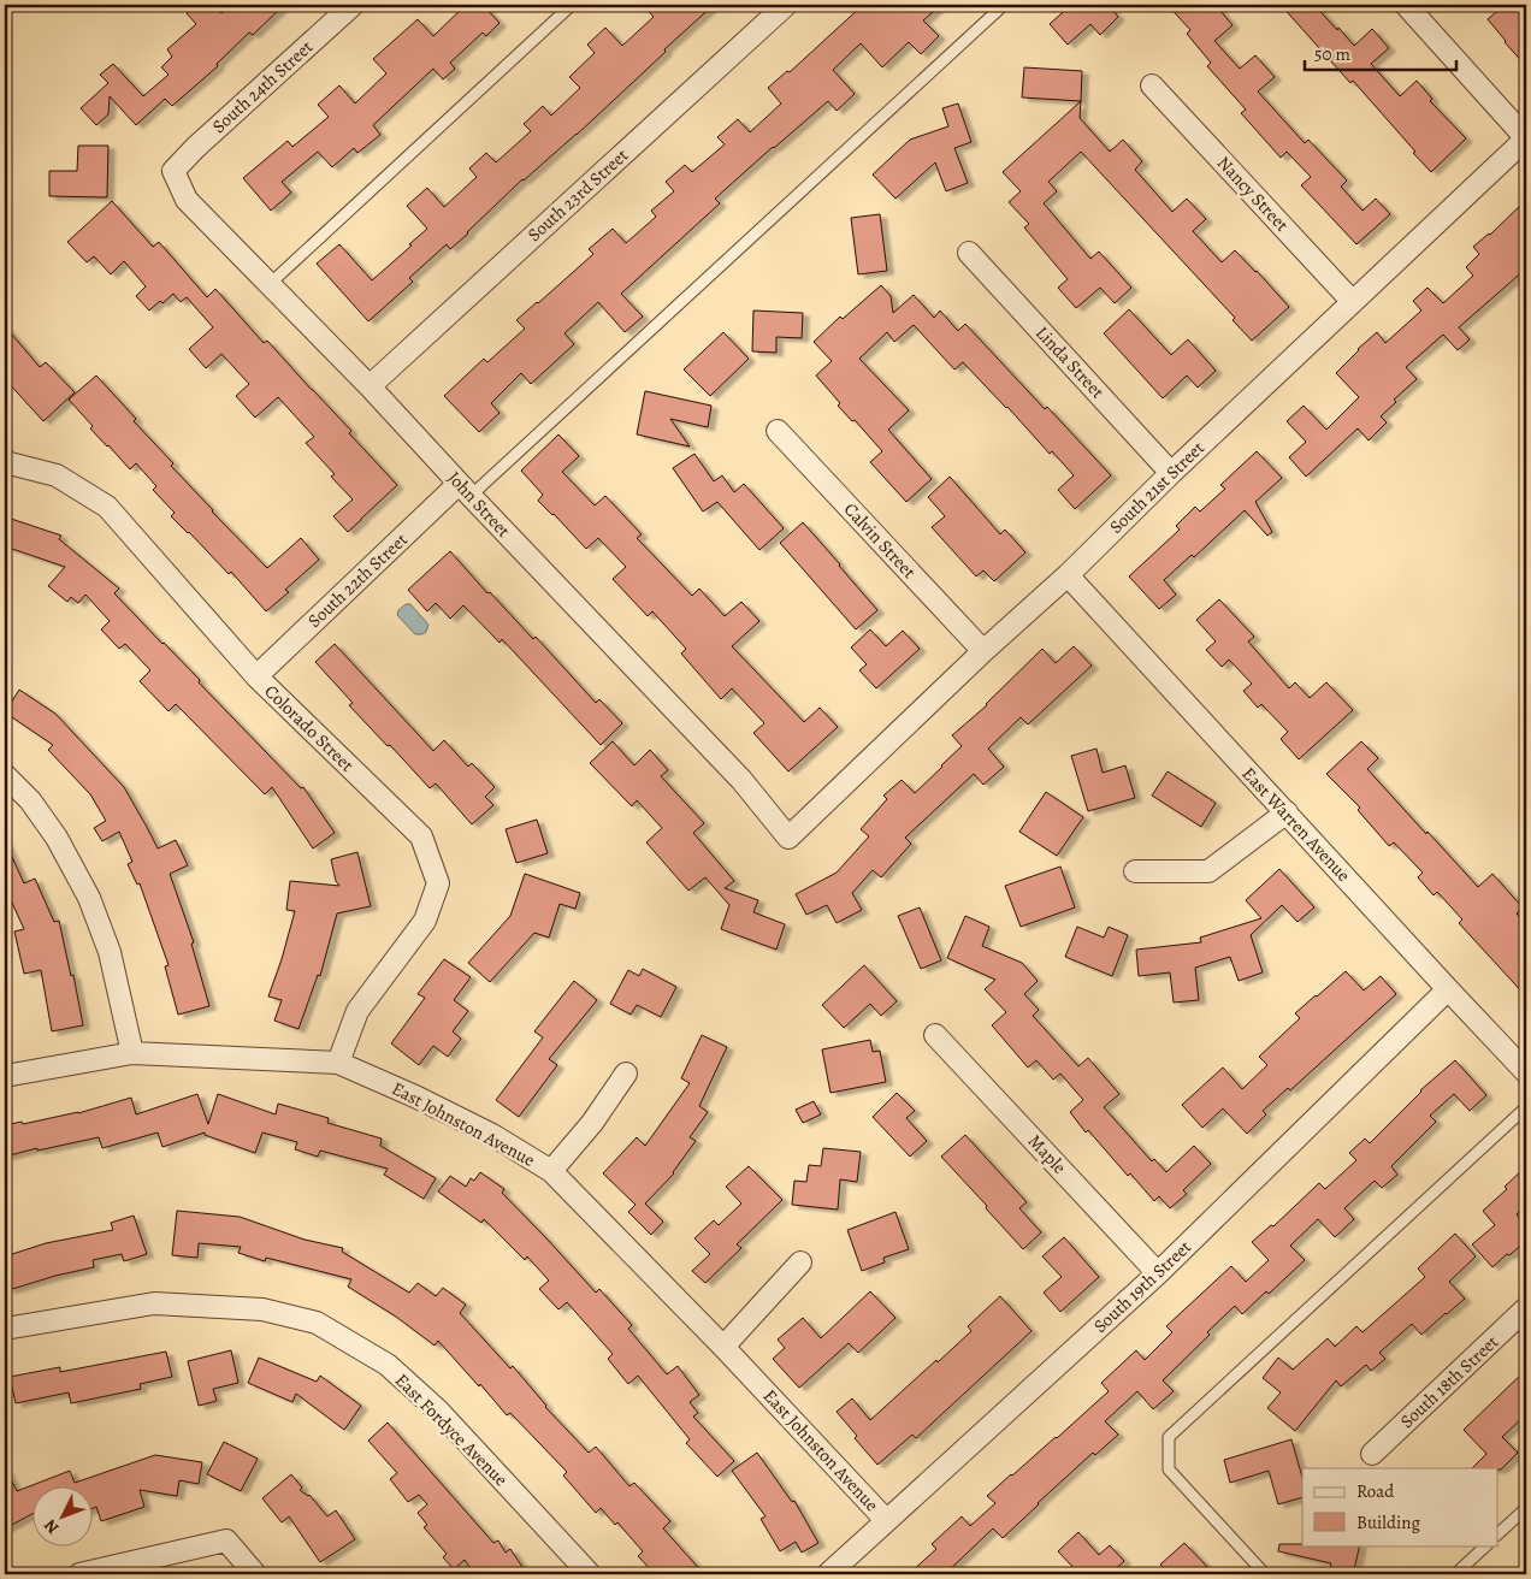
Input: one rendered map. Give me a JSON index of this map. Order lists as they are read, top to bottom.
{
  "streets": {
    "street": [
      "South 24th Street",
      "Nancy Street",
      "South 23rd Street",
      "Linda Street",
      "South 21st Street",
      "John Street",
      "Calvin Street",
      "South 22th Street",
      "Colorado Street",
      "East Warren Avenue",
      "East Johnston Avenue",
      "Maple",
      "South 19th Street",
      "South 18th Street",
      "East Fordyce Avenue"
    ]
  },
  "crossings": [
    ["South 24th Street", "John Street"],
    ["Nancy Street", "South 21st Street"],
    ["South 23rd Street", "John Street"],
    ["Linda Street", "South 21st Street"],
    ["South 21st Street", "John Street"],
    ["South 21st Street", "Calvin Street"],
    ["South 21st Street", "East Warren Avenue"],
    ["John Street", "South 22th Street"],
    ["South 22th Street", "Colorado Street"],
    ["Colorado Street", "East Johnston Avenue"],
    ["East Warren Avenue", "South 19th Street"],
    ["East Johnston Avenue", "South 19th Street"],
    ["Maple", "South 19th Street"]
  ],
  "legend": ["Road", "Building"],
  "scale_bar": "50 m",
  "north": "bottom left"
}
